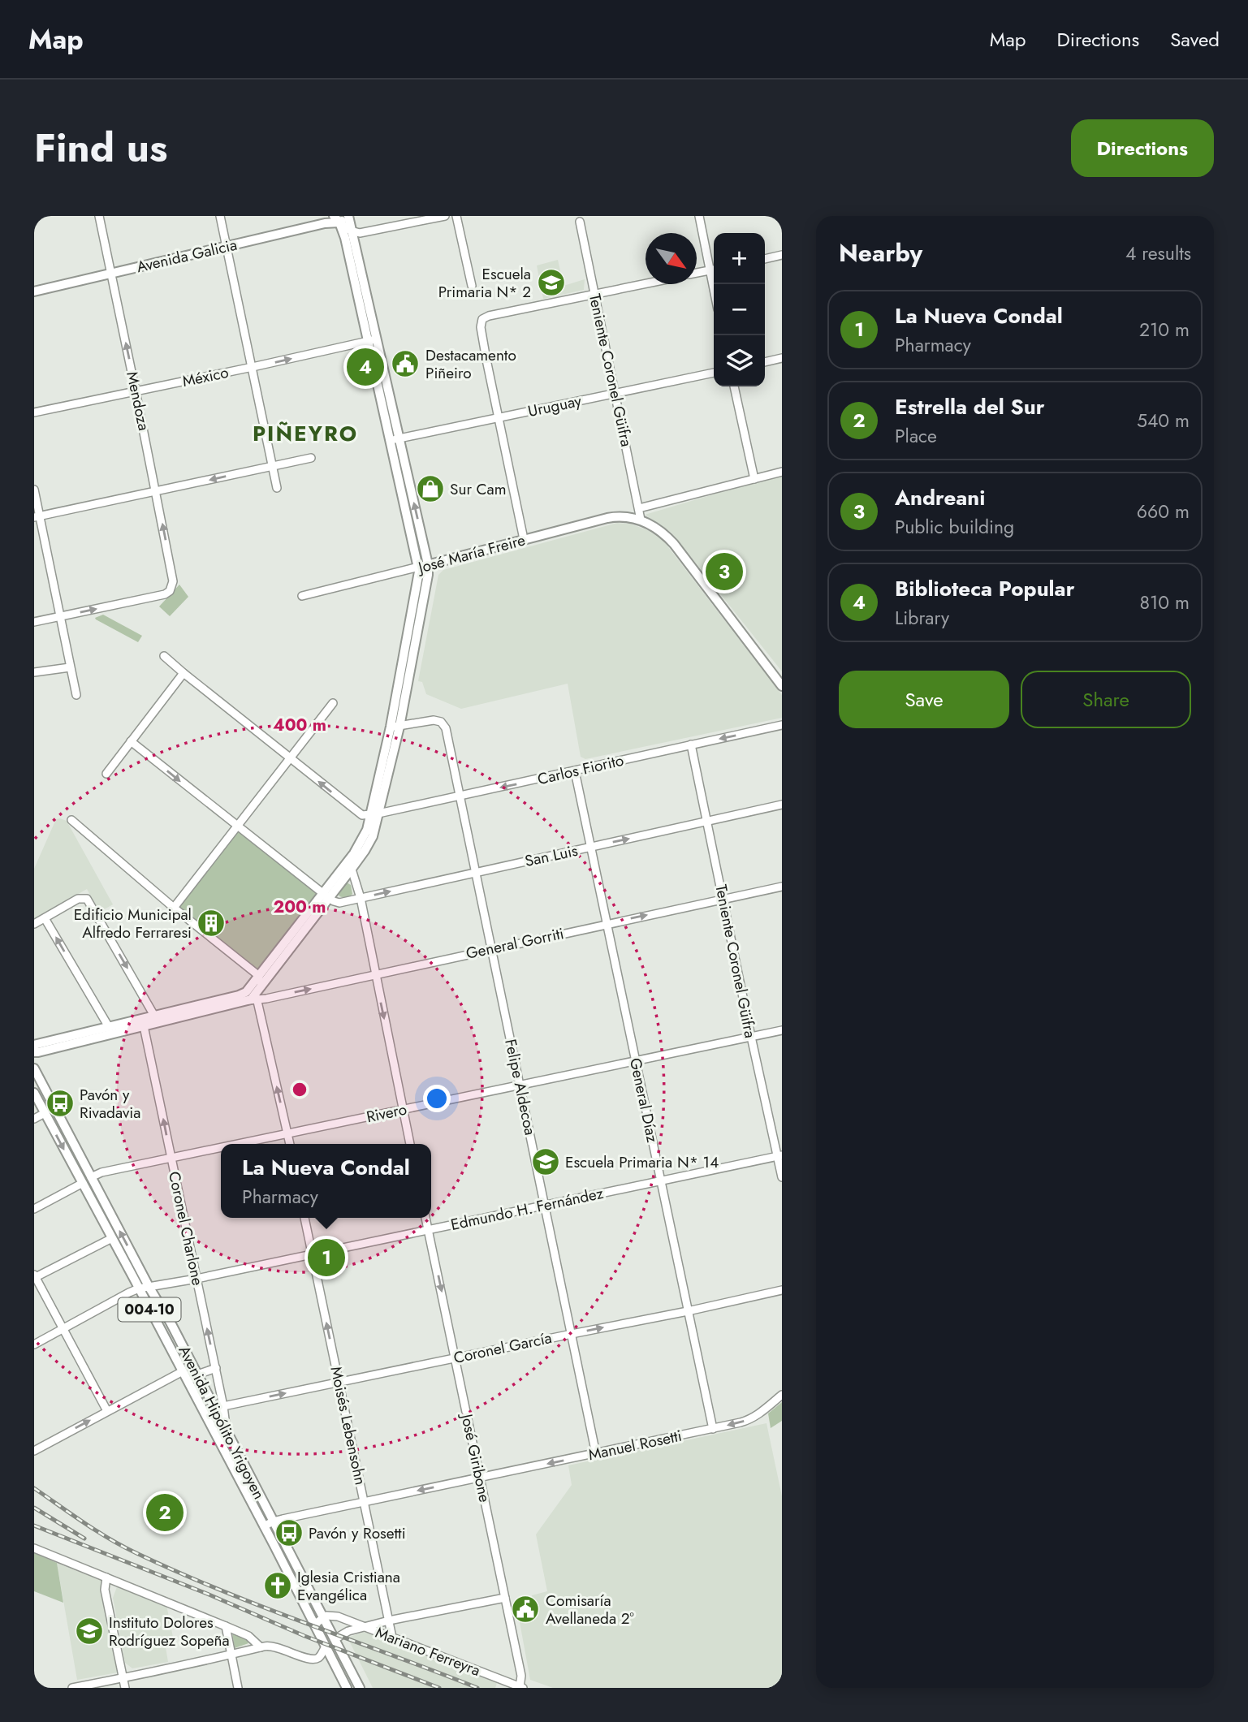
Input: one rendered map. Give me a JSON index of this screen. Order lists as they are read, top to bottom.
{
  "streets": {
    "main road": [
      "Avenida Galicia",
      "José María Freire",
      "004-10",
      "Avenida Hipólito Yrigoyen"
    ],
    "street": [
      "Teniente Coronel Güifra",
      "México",
      "Mendoza",
      "Uruguay",
      "Carlos Fiorito",
      "San Luis",
      "General Gorriti",
      "Felipe Aldecoa",
      "General Díaz",
      "Rivero",
      "Edmundo H. Fernández",
      "Coronel Charlone",
      "Coronel García",
      "Moisés Lebensohn",
      "Manuel Rosetti",
      "José Giribone",
      "Mariano Ferreyra"
    ]
  },
  "crossings": [
    ["Avenida Galicia", "Mendoza"],
    ["Teniente Coronel Güifra", "Uruguay"],
    ["Teniente Coronel Güifra", "José María Freire"],
    ["Teniente Coronel Güifra", "Carlos Fiorito"],
    ["Teniente Coronel Güifra", "San Luis"],
    ["Teniente Coronel Güifra", "General Gorriti"],
    ["Teniente Coronel Güifra", "Rivero"],
    ["Teniente Coronel Güifra", "Edmundo H. Fernández"],
    ["México", "Mendoza"],
    ["Carlos Fiorito", "Felipe Aldecoa"],
    ["Carlos Fiorito", "General Díaz"],
    ["San Luis", "Felipe Aldecoa"],
    ["San Luis", "General Díaz"],
    ["General Gorriti", "Felipe Aldecoa"],
    ["General Gorriti", "General Díaz"],
    ["Felipe Aldecoa", "Rivero"],
    ["Felipe Aldecoa", "Edmundo H. Fernández"],
    ["Felipe Aldecoa", "Coronel García"],
    ["Felipe Aldecoa", "Manuel Rosetti"],
    ["General Díaz", "Rivero"],
    ["General Díaz", "Edmundo H. Fernández"],
    ["General Díaz", "Coronel García"],
    ["General Díaz", "Manuel Rosetti"],
    ["Rivero", "Coronel Charlone"],
    ["Rivero", "Avenida Hipólito Yrigoyen"],
    ["Edmundo H. Fernández", "Coronel Charlone"],
    ["Edmundo H. Fernández", "Avenida Hipólito Yrigoyen"],
    ["Edmundo H. Fernández", "Moisés Lebensohn"],
    ["Edmundo H. Fernández", "José Giribone"],
    ["Coronel Charlone", "Coronel García"],
    ["Coronel Charlone", "Avenida Hipólito Yrigoyen"],
    ["Coronel García", "Moisés Lebensohn"],
    ["Coronel García", "José Giribone"],
    ["Avenida Hipólito Yrigoyen", "Mariano Ferreyra"],
    ["Moisés Lebensohn", "Manuel Rosetti"],
    ["Moisés Lebensohn", "Mariano Ferreyra"],
    ["Manuel Rosetti", "José Giribone"],
    ["José Giribone", "Mariano Ferreyra"]
  ],
  "one_way": [
    "México",
    "Carlos Fiorito",
    "San Luis",
    "General Gorriti",
    "Coronel Charlone",
    "Coronel García",
    "Manuel Rosetti"
  ],
  "districts": ["PIÑEYRO"],
  "places": {
    "school or university": ["Escuela Primaria N* 2", "Escuela Primaria N* 14", "Instituto Dolores Rodríguez Sopeña"],
    "public building": ["Destacamento Piñeiro", "Comisaría Avellaneda 2°"],
    "shop": ["Sur Cam"],
    "building": ["Edificio Municipal Alfredo Ferraresi"],
    "bus stop": ["Pavón y Rivadavia", "Pavón y Rosetti"],
    "church": ["Iglesia Cristiana Evangélica"]
  },
  "north": "bottom right",
  "page": {
    "header": "Map",
    "nav": ["Map", "Directions", "Saved"],
    "title": "Find us",
    "buttons": [
      "Directions",
      ["Save", "Share"]
    ],
    "heading": ["Nearby", "4 results"],
    "map_buttons": ["+", "−"],
    "list": [
      {
        "mark": "1",
        "name": "La Nueva Condal",
        "note": "Pharmacy",
        "value": "210 m"
      },
      {
        "mark": "2",
        "name": "Estrella del Sur",
        "note": "Place",
        "value": "540 m"
      },
      {
        "mark": "3",
        "name": "Andreani",
        "note": "Public building",
        "value": "660 m"
      },
      {
        "mark": "4",
        "name": "Biblioteca Popular",
        "note": "Library",
        "value": "810 m"
      }
    ],
    "pins": [
      "4",
      "3",
      "1",
      "2"
    ],
    "popup": ["La Nueva Condal", "Pharmacy"]
  },
  "rings": ["400 m", "200 m"]
}
